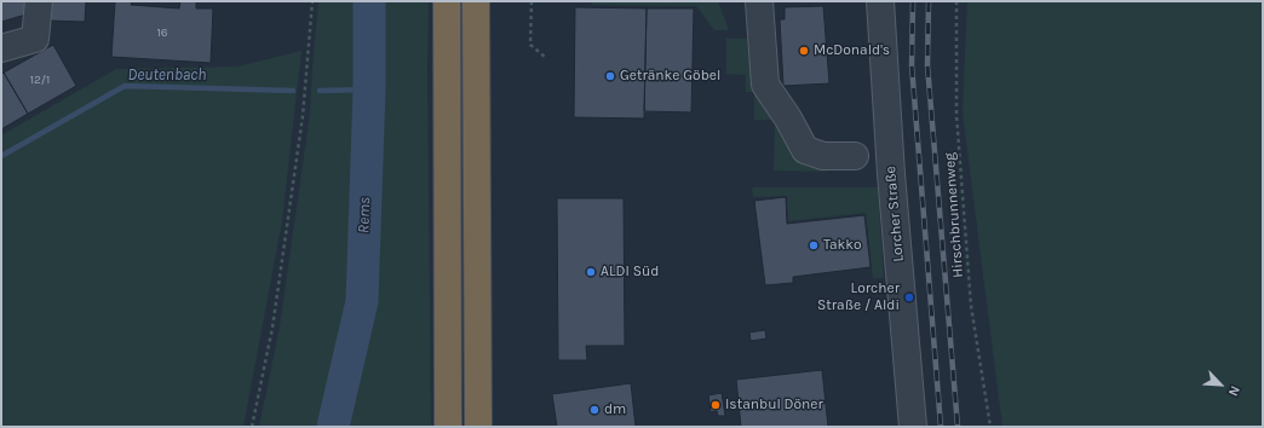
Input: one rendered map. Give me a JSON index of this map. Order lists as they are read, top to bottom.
{
  "streets": {
    "street": ["Lorcher Straße"],
    "path": ["Hirschbrunnenweg"]
  },
  "water": ["Deutenbach", "Rems"],
  "places": [
    "McDonald's",
    "Getränke Göbel",
    "Takko",
    "ALDI Süd",
    "Lorcher Straße / Aldi",
    "Istanbul Döner",
    "dm"
  ],
  "house_numbers": ["16", "12/1"],
  "north": "bottom right"
}
